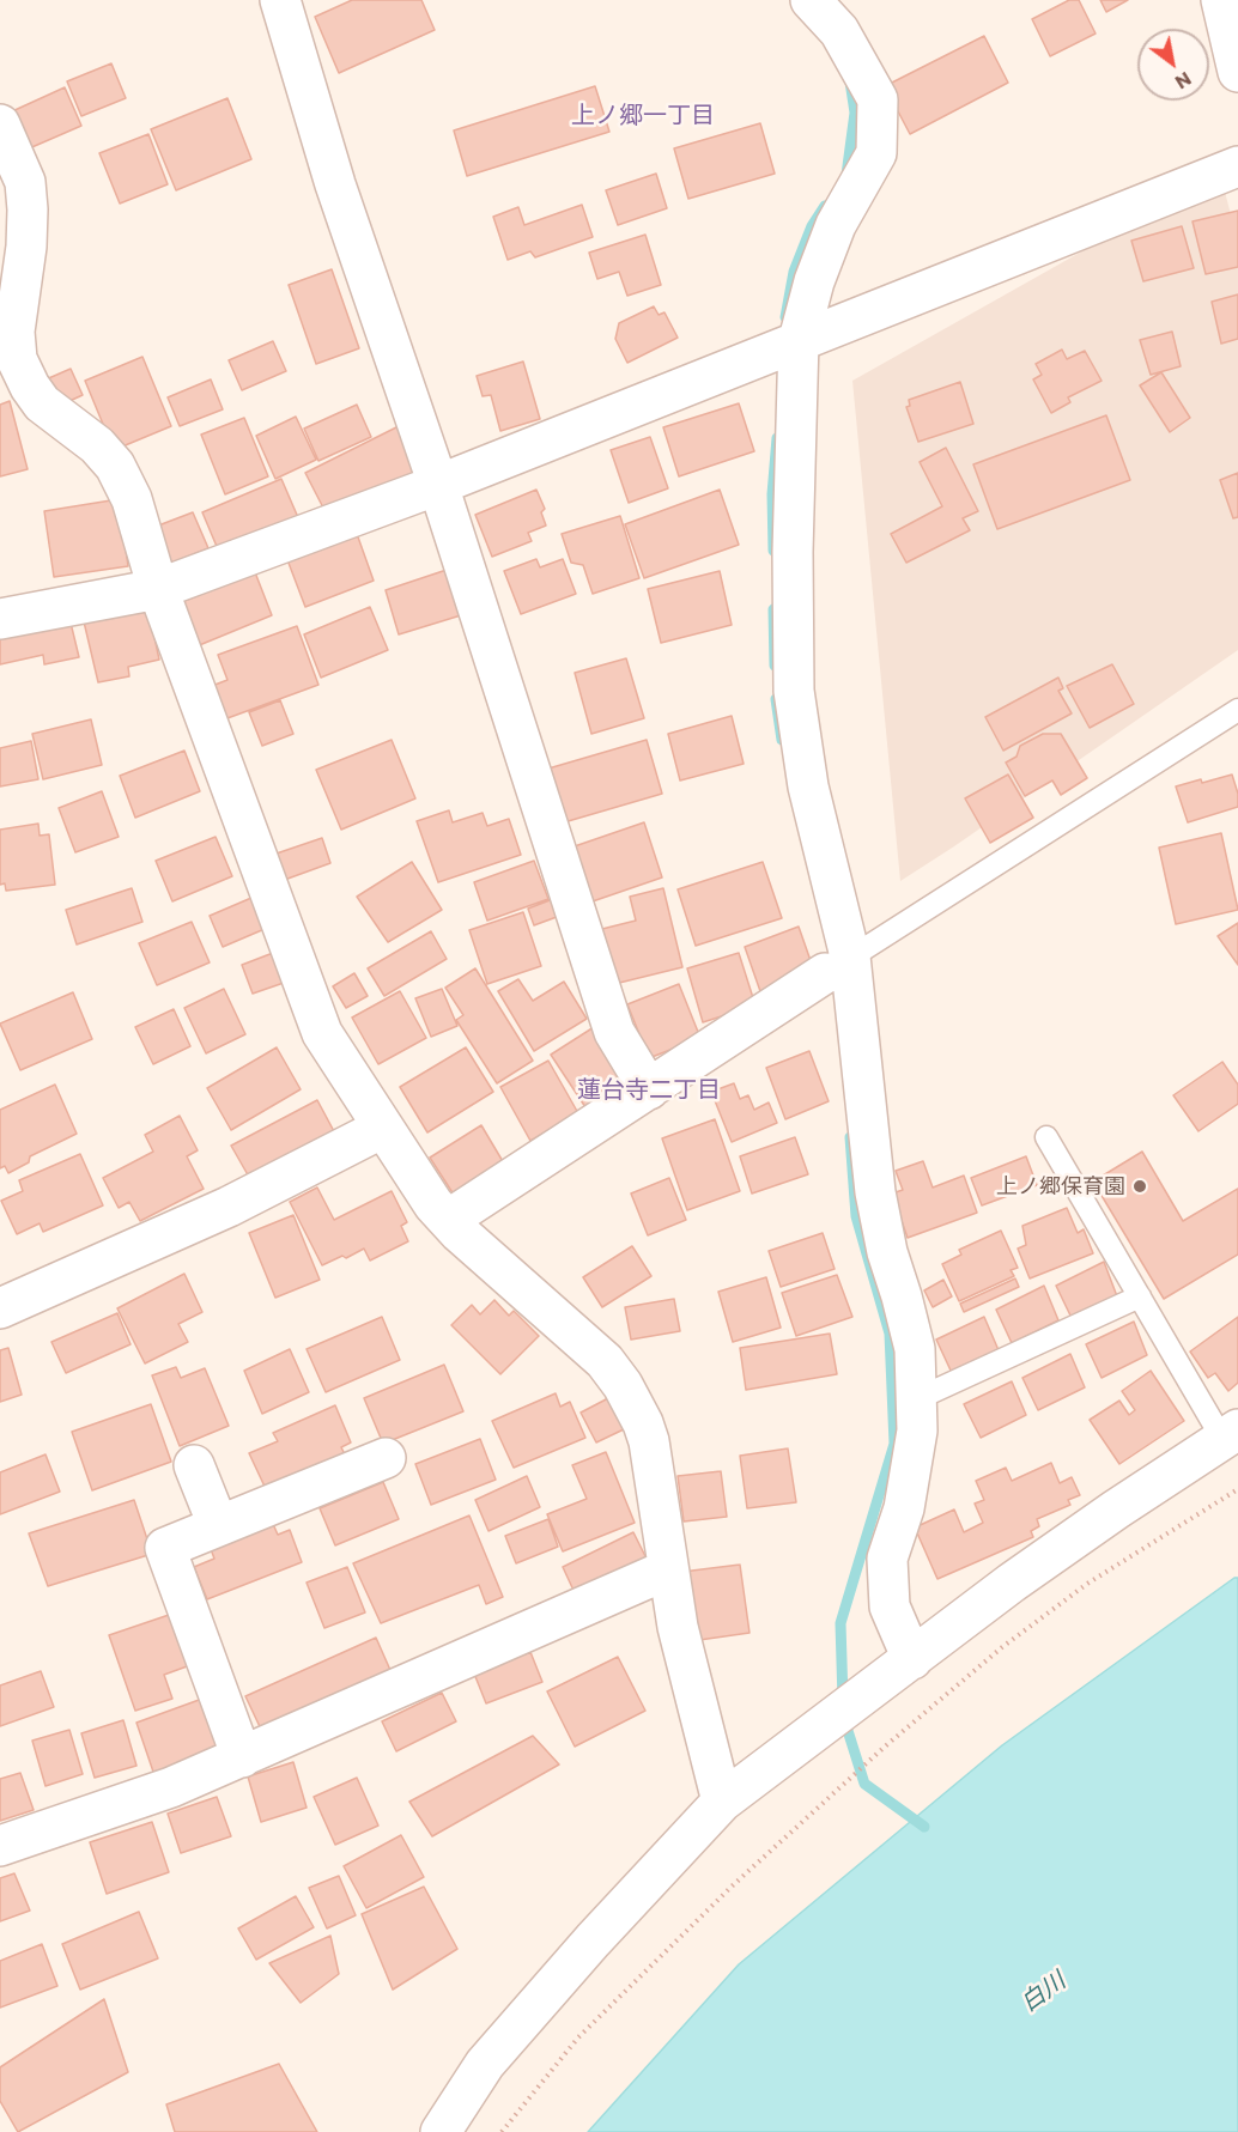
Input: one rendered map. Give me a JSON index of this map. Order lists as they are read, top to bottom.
{
  "districts": ["上ノ郷一丁目", "蓮台寺二丁目"],
  "water": ["白川"],
  "places": ["上ノ郷保育園"],
  "north": "bottom right"
}
